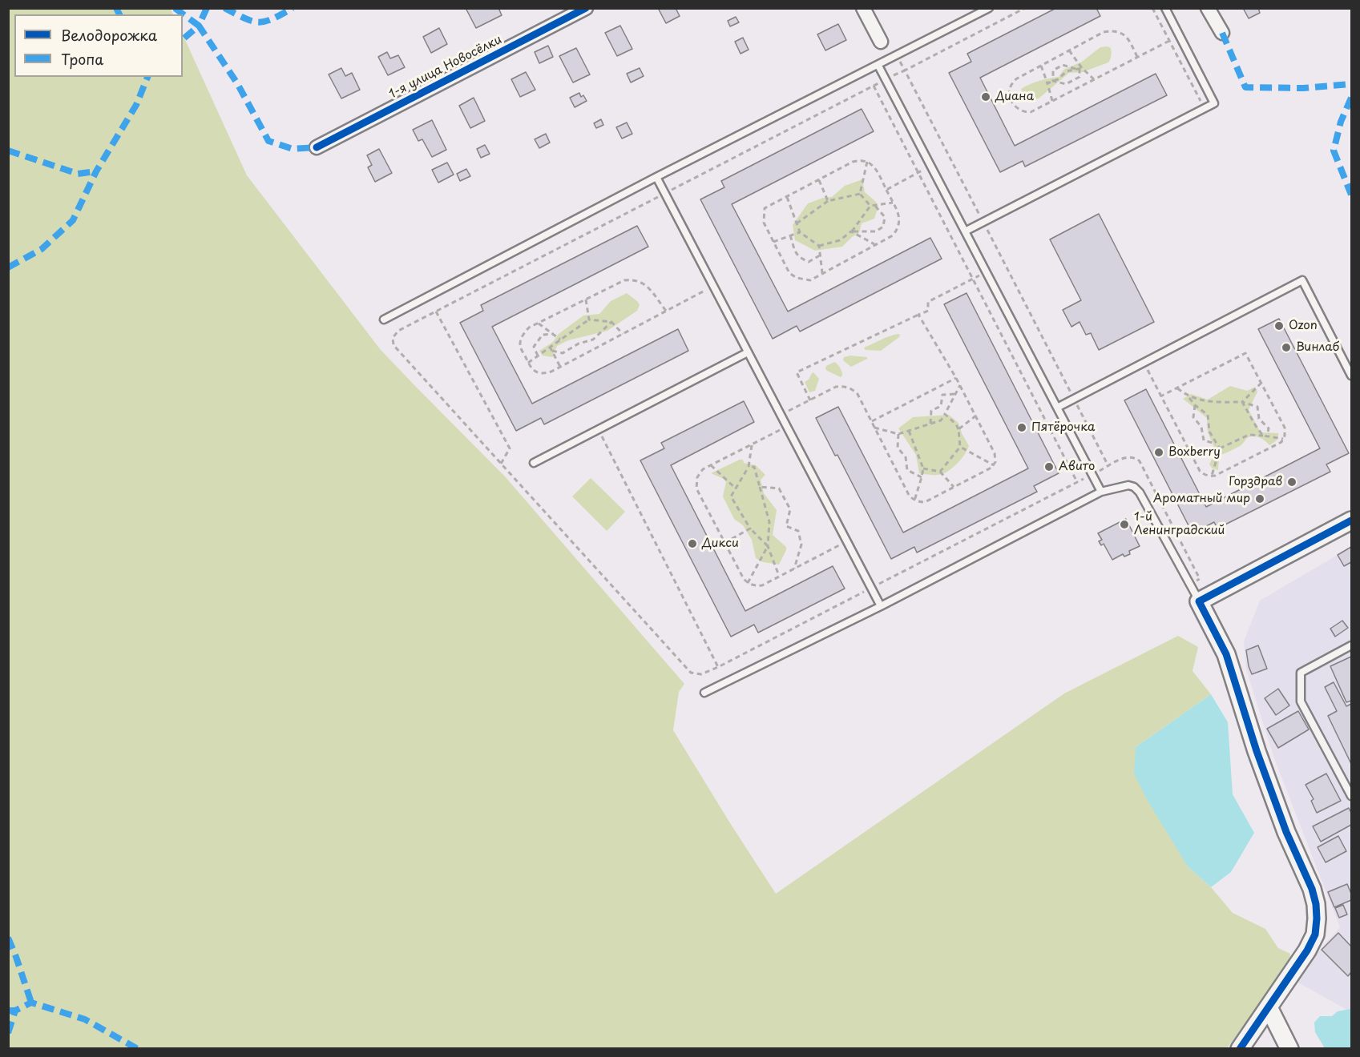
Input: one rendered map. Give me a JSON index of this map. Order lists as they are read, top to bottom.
{
  "streets": {
    "street": ["1-я улица Новосёлки"]
  },
  "places": [
    "Диана",
    "Ozon",
    "Винлаб",
    "Пятёрочка",
    "Boxberry",
    "Авито",
    "Горздрав",
    "Ароматный мир",
    "1-й Ленинградский",
    "Дикси"
  ],
  "legend": ["Велодорожка", "Тропа"]
}
